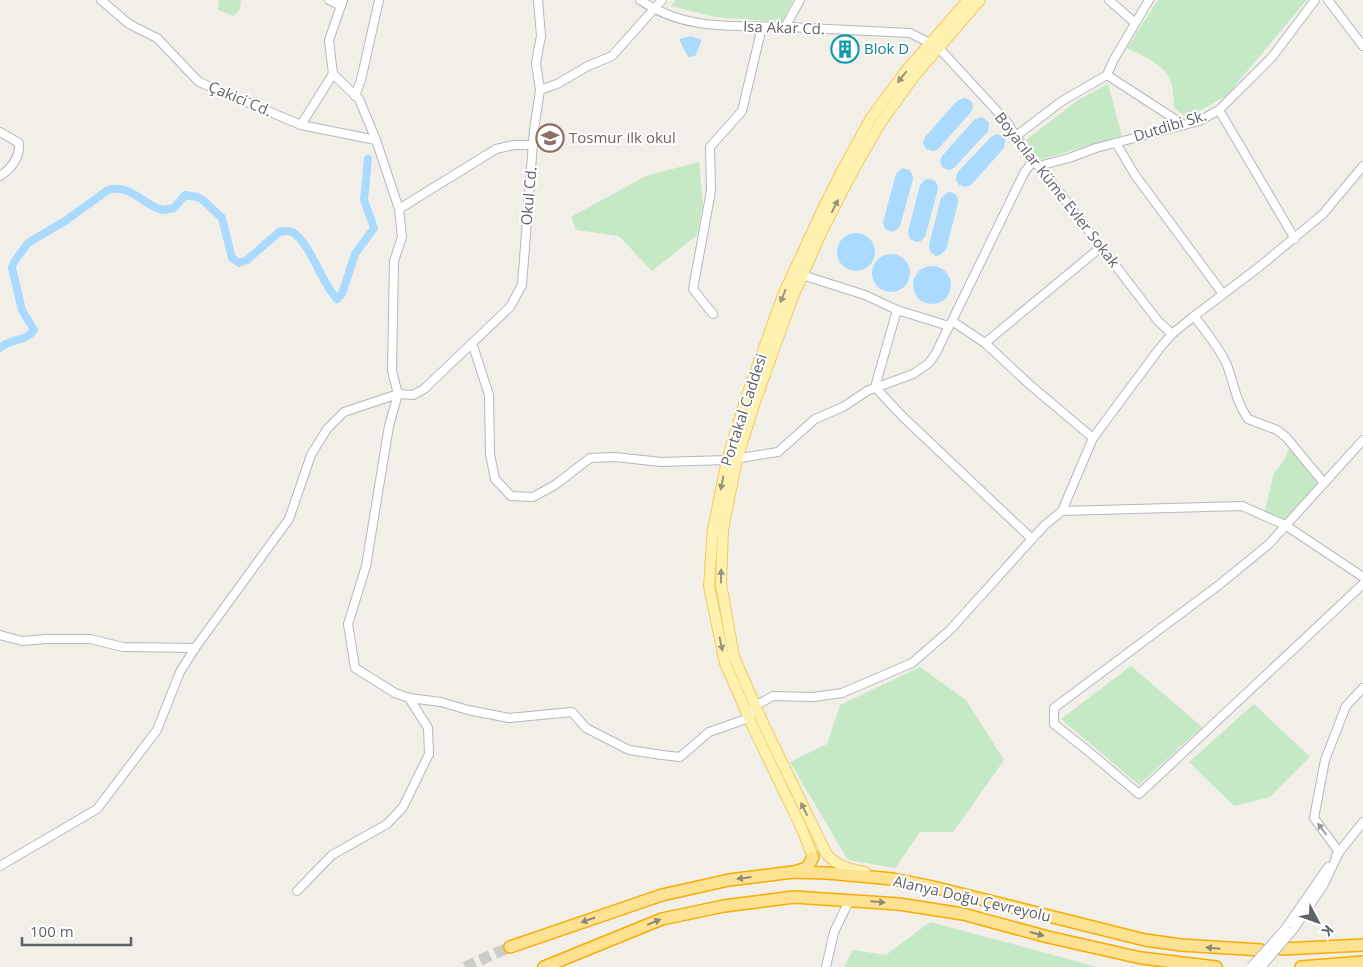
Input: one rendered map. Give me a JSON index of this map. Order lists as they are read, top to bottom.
{
  "streets": {
    "highway": ["Alanya Doğu Çevreyolu"],
    "main road": ["Portakal Caddesi"],
    "street": [
      "Isa Akar Cd.",
      "Çakici Cd.",
      "Dutdibi Sk.",
      "Boyacılar Küme Evler Sokak",
      "Okul Cd."
    ]
  },
  "crossings": [
    ["Isa Akar Cd.", "Boyacılar Küme Evler Sokak"],
    ["Isa Akar Cd.", "Portakal Caddesi"],
    ["Dutdibi Sk.", "Boyacılar Küme Evler Sokak"],
    ["Boyacılar Küme Evler Sokak", "Portakal Caddesi"],
    ["Portakal Caddesi", "Alanya Doğu Çevreyolu"]
  ],
  "places": {
    "building": ["Blok D"],
    "school or university": ["Tosmur ilk okul"]
  },
  "scale_bar": "100 m",
  "north": "bottom right"
}
